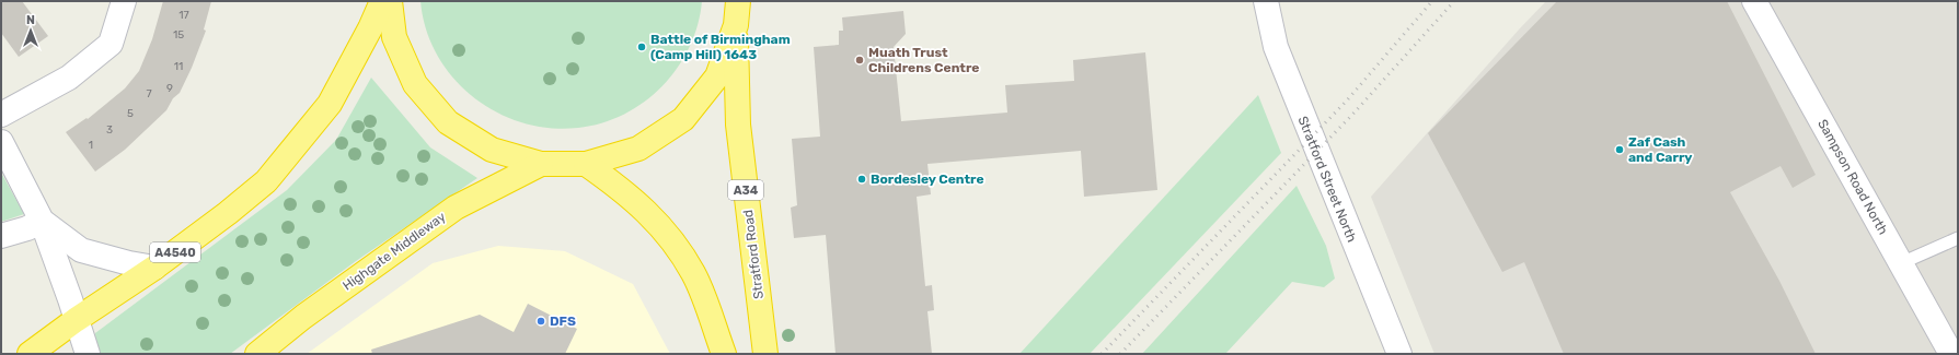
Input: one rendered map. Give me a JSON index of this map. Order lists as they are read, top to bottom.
{
  "streets": {
    "highway": [
      "A34",
      "Highgate Middleway",
      "A4540",
      "Stratford Road"
    ],
    "street": ["Sampson Road North", "Stratford Street North"]
  },
  "places": [
    "Battle of Birmingham (Camp Hill) 1643",
    "Muath Trust Childrens Centre",
    "Zaf Cash and Carry",
    "Bordesley Centre",
    "DFS"
  ],
  "house_numbers": [
    "17",
    "15",
    "11",
    "9",
    "7",
    "5",
    "3",
    "1"
  ],
  "north": "top"
}
